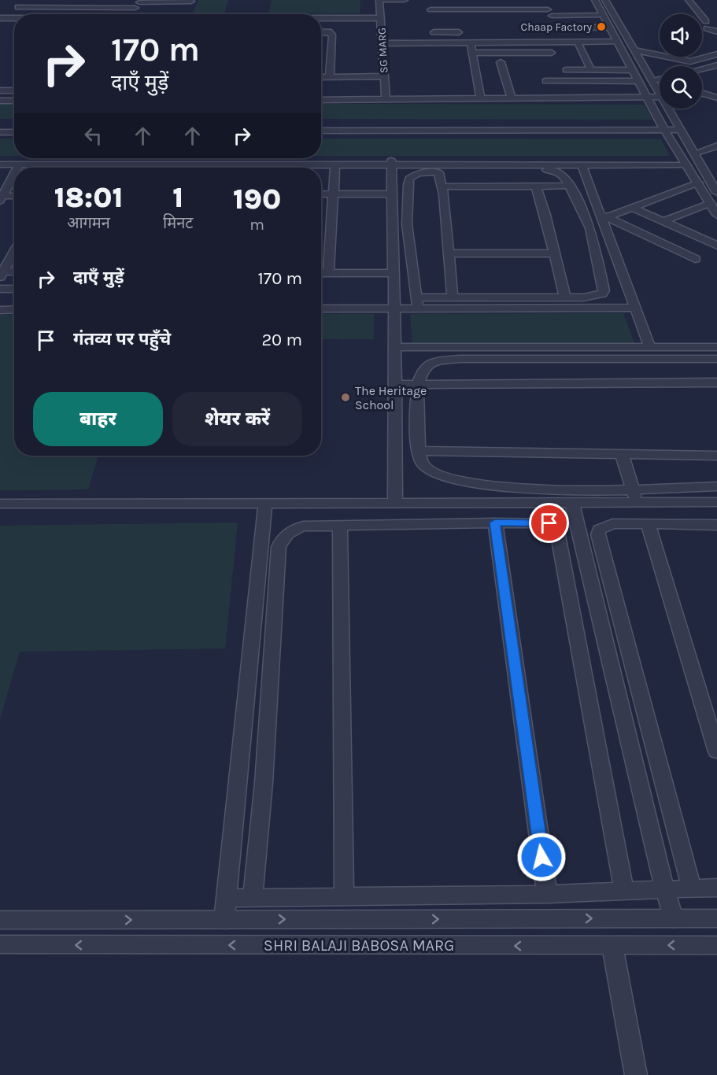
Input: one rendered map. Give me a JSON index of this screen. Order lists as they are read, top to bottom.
{
  "streets": {
    "street": ["SG MARG", "SHRI BALAJI BABOSA MARG"]
  },
  "places": ["Chaap Factory", "The Heritage School"],
  "page": {
    "turn": ["170 m", "दाएँ मुड़ें"],
    "eta": [
      "18:01",
      "आगमन",
      "1",
      "मिनट",
      "190",
      "m"
    ],
    "list": [
      {
        "name": "दाएँ मुड़ें",
        "value": "170 m"
      },
      {
        "name": "गंतव्य पर पहुँचे",
        "value": "20 m"
      }
    ],
    "buttons": ["बाहर", "शेयर करें"]
  }
}
